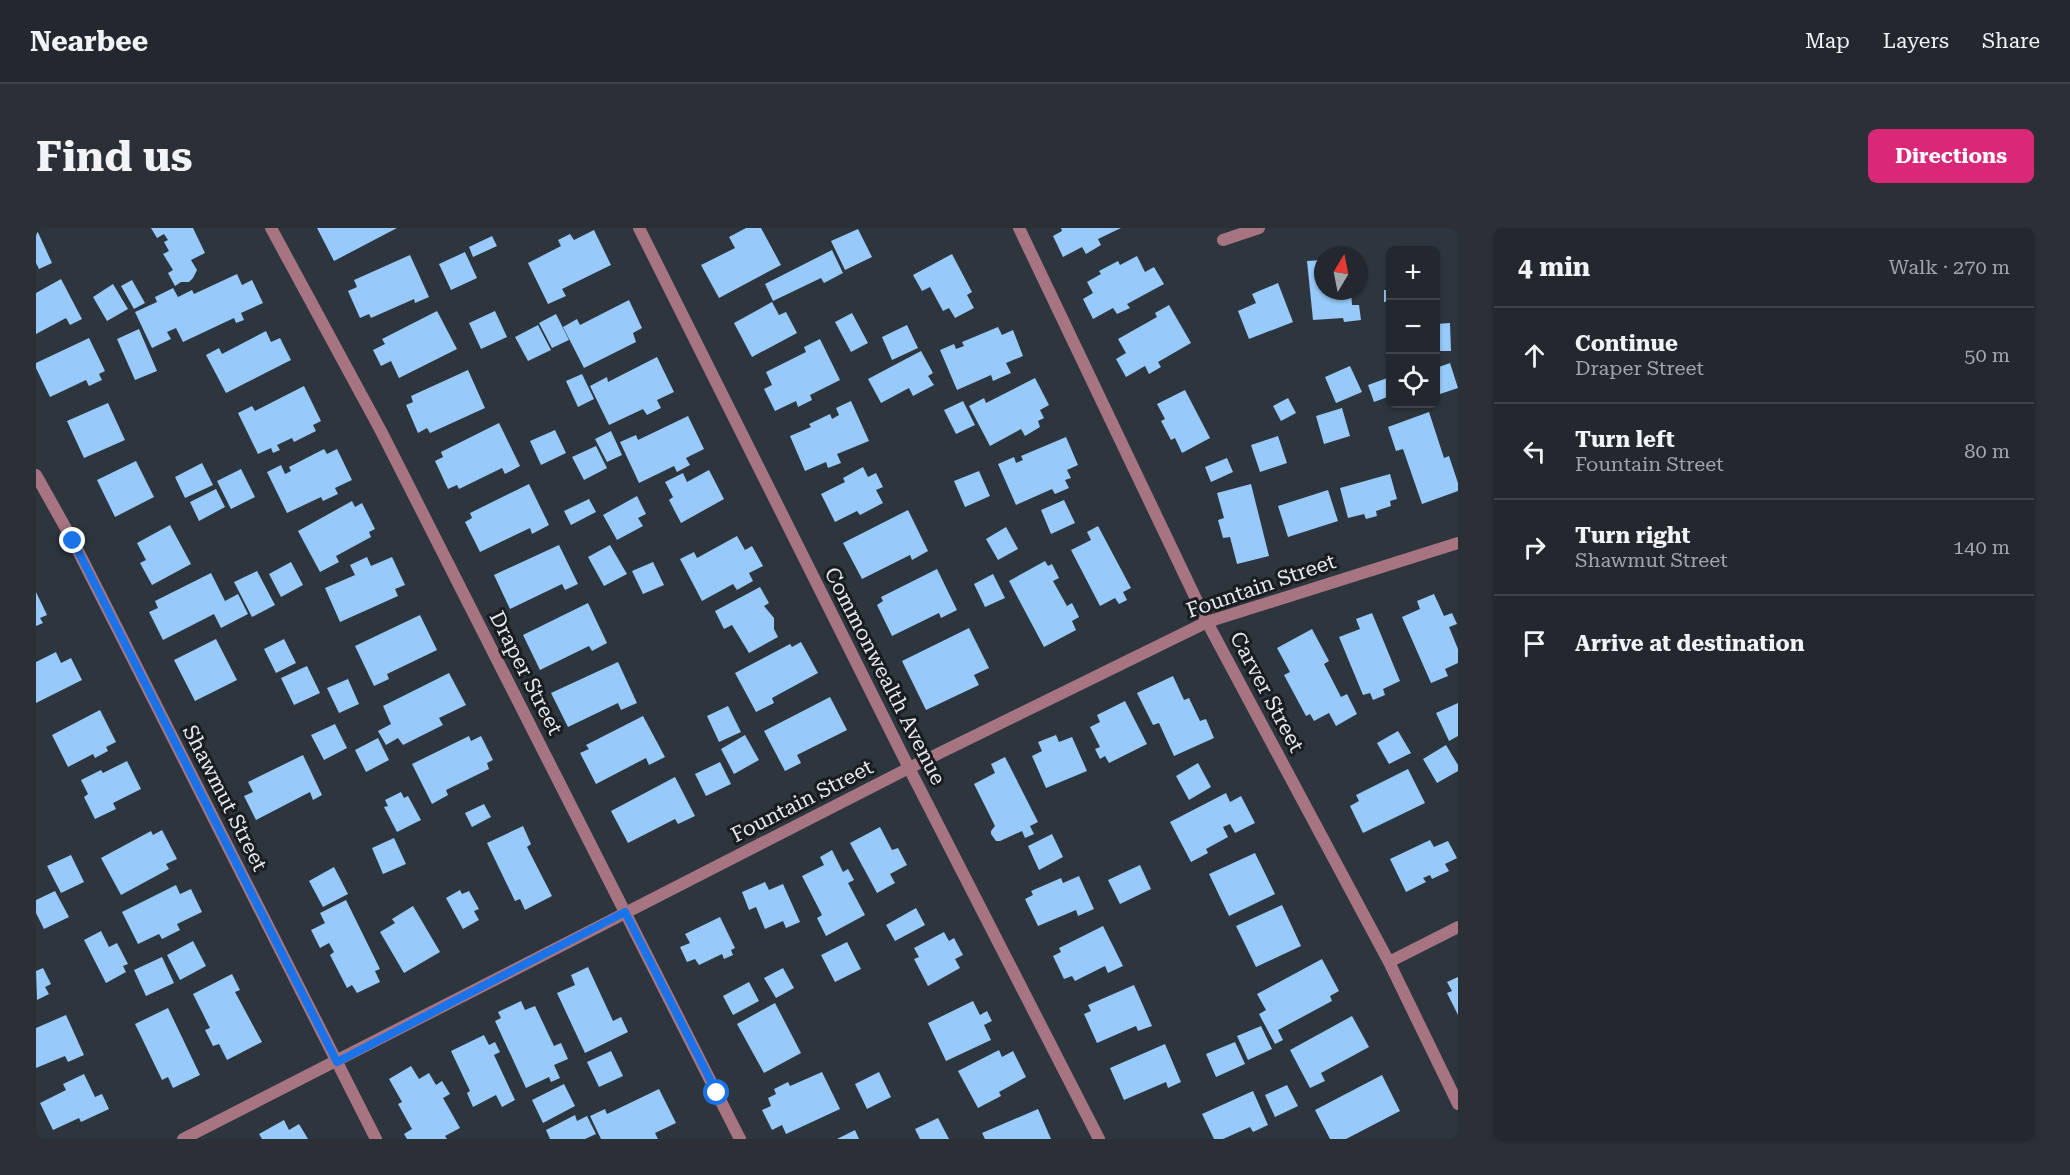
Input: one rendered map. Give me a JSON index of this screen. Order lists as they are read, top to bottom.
{
  "streets": {
    "street": [
      "Fountain Street",
      "Draper Street",
      "Commonwealth Avenue",
      "Carver Street",
      "Shawmut Street"
    ]
  },
  "crossings": [
    ["Fountain Street", "Draper Street"],
    ["Fountain Street", "Commonwealth Avenue"],
    ["Fountain Street", "Carver Street"],
    ["Fountain Street", "Shawmut Street"]
  ],
  "north": "top",
  "page": {
    "header": "Nearbee",
    "nav": ["Map", "Layers", "Share"],
    "buttons": "Directions",
    "title": "Find us",
    "heading": ["4 min", "Walk · 270 m"],
    "map_buttons": ["+", "−"],
    "list": [
      ["Continue", "Draper Street", "50 m"],
      ["Turn left", "Fountain Street", "80 m"],
      ["Turn right", "Shawmut Street", "140 m"],
      "Arrive at destination"
    ]
  }
}
